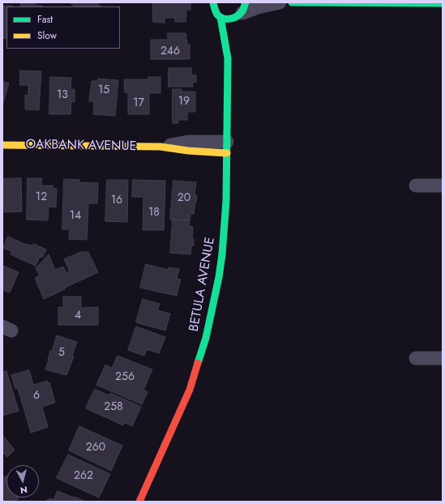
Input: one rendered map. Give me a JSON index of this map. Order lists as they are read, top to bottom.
{
  "streets": {
    "street": ["OAKBANK AVENUE", "BETULA AVENUE"]
  },
  "crossings": [
    ["OAKBANK AVENUE", "BETULA AVENUE"]
  ],
  "house_numbers": [
    "246",
    "15",
    "13",
    "19",
    "17",
    "12",
    "20",
    "16",
    "18",
    "14",
    "4",
    "5",
    "256",
    "6",
    "258",
    "260",
    "262"
  ],
  "legend": ["Fast", "Slow"],
  "north": "bottom"
}
